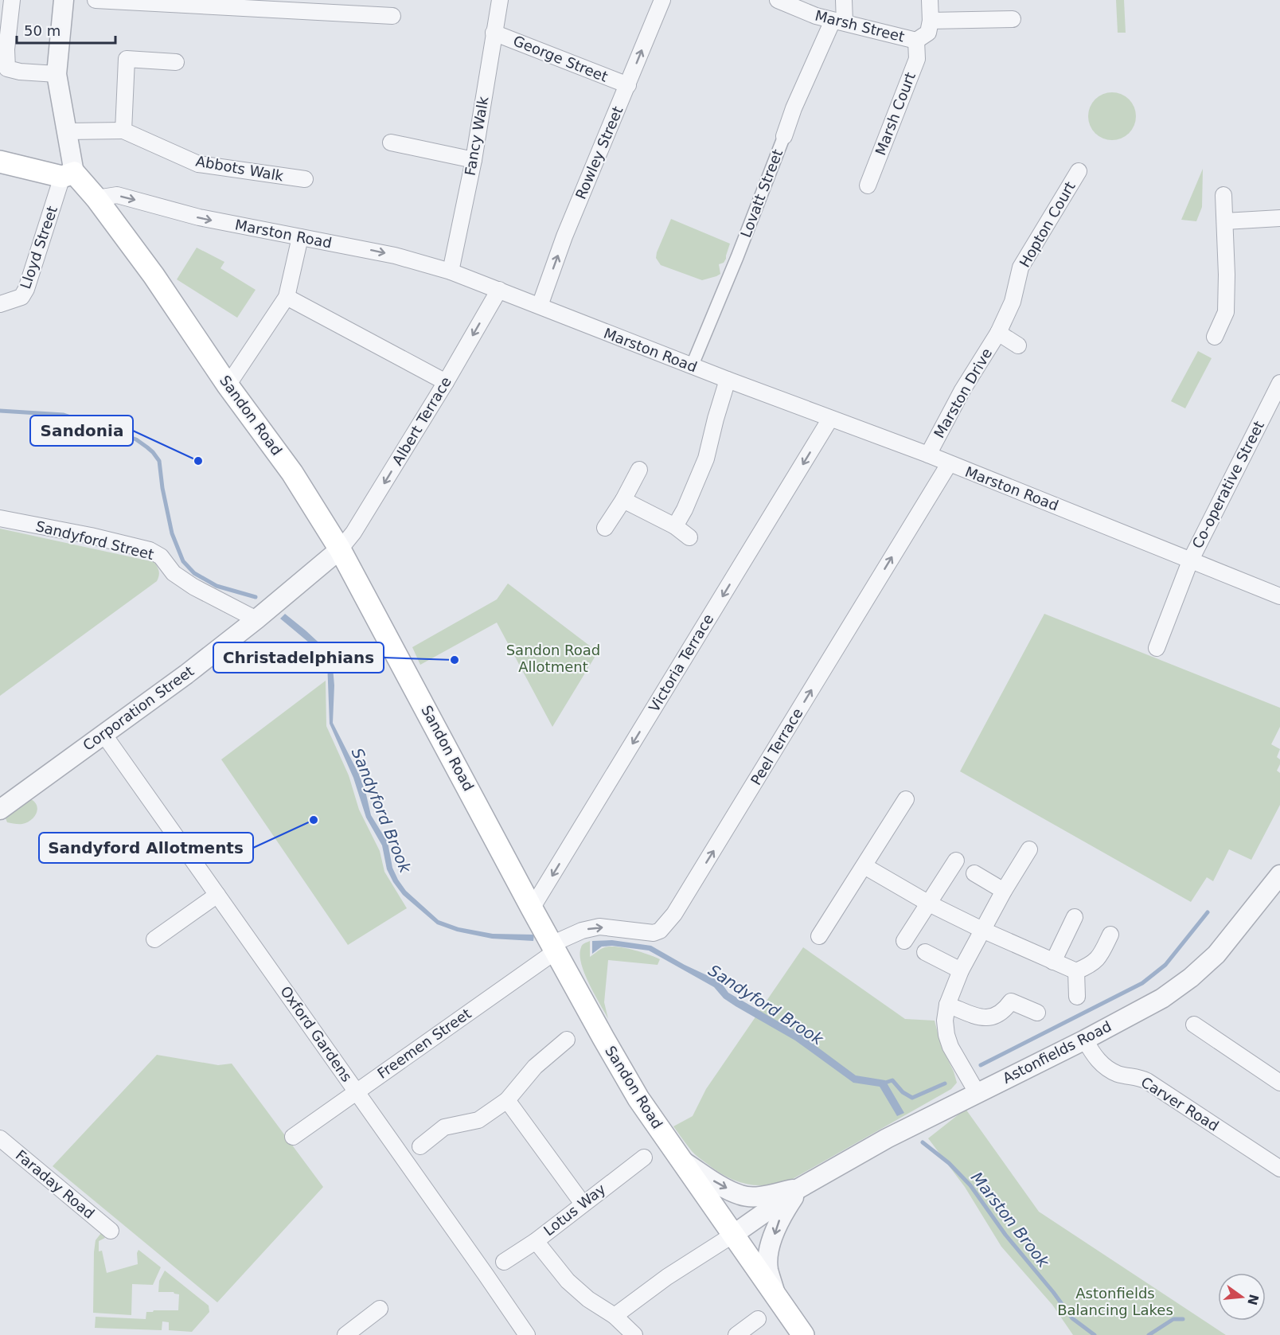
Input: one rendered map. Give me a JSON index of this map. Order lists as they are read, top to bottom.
{
  "streets": {
    "main road": ["Sandon Road"],
    "street": [
      "Marsh Street",
      "George Street",
      "Marsh Court",
      "Fancy Walk",
      "Rowley Street",
      "Abbots Walk",
      "Lovatt Street",
      "Hopton Court",
      "Marston Road",
      "Lloyd Street",
      "Marston Drive",
      "Albert Terrace",
      "Co-operative Street",
      "Sandyford Street",
      "Victoria Terrace",
      "Corporation Street",
      "Peel Terrace",
      "Oxford Gardens",
      "Freemen Street",
      "Astonfields Road",
      "Carver Road",
      "Faraday Road",
      "Lotus Way"
    ]
  },
  "crossings": [
    ["Marsh Street", "Marsh Court"],
    ["Marsh Street", "Lovatt Street"],
    ["George Street", "Fancy Walk"],
    ["George Street", "Rowley Street"],
    ["Fancy Walk", "Marston Road"],
    ["Rowley Street", "Marston Road"],
    ["Lovatt Street", "Marston Road"],
    ["Hopton Court", "Marston Drive"],
    ["Marston Road", "Marston Drive"],
    ["Marston Road", "Sandon Road"],
    ["Marston Road", "Albert Terrace"],
    ["Marston Road", "Co-operative Street"],
    ["Marston Road", "Victoria Terrace"],
    ["Marston Road", "Peel Terrace"],
    ["Lloyd Street", "Sandon Road"],
    ["Sandon Road", "Albert Terrace"],
    ["Sandon Road", "Victoria Terrace"],
    ["Sandon Road", "Corporation Street"],
    ["Sandon Road", "Peel Terrace"],
    ["Sandon Road", "Freemen Street"],
    ["Sandon Road", "Astonfields Road"],
    ["Albert Terrace", "Corporation Street"],
    ["Sandyford Street", "Corporation Street"],
    ["Corporation Street", "Oxford Gardens"],
    ["Peel Terrace", "Freemen Street"],
    ["Oxford Gardens", "Freemen Street"],
    ["Astonfields Road", "Carver Road"]
  ],
  "one_way": ["Rowley Street", "Albert Terrace", "Peel Terrace"],
  "water": ["Sandyford Brook", "Marston Brook"],
  "parks": ["Sandon Road Allotment", "Astonfields Balancing Lakes"],
  "places": ["Sandonia", "Christadelphians", "Sandyford Allotments"],
  "scale_bar": "50 m",
  "north": "right"
}
